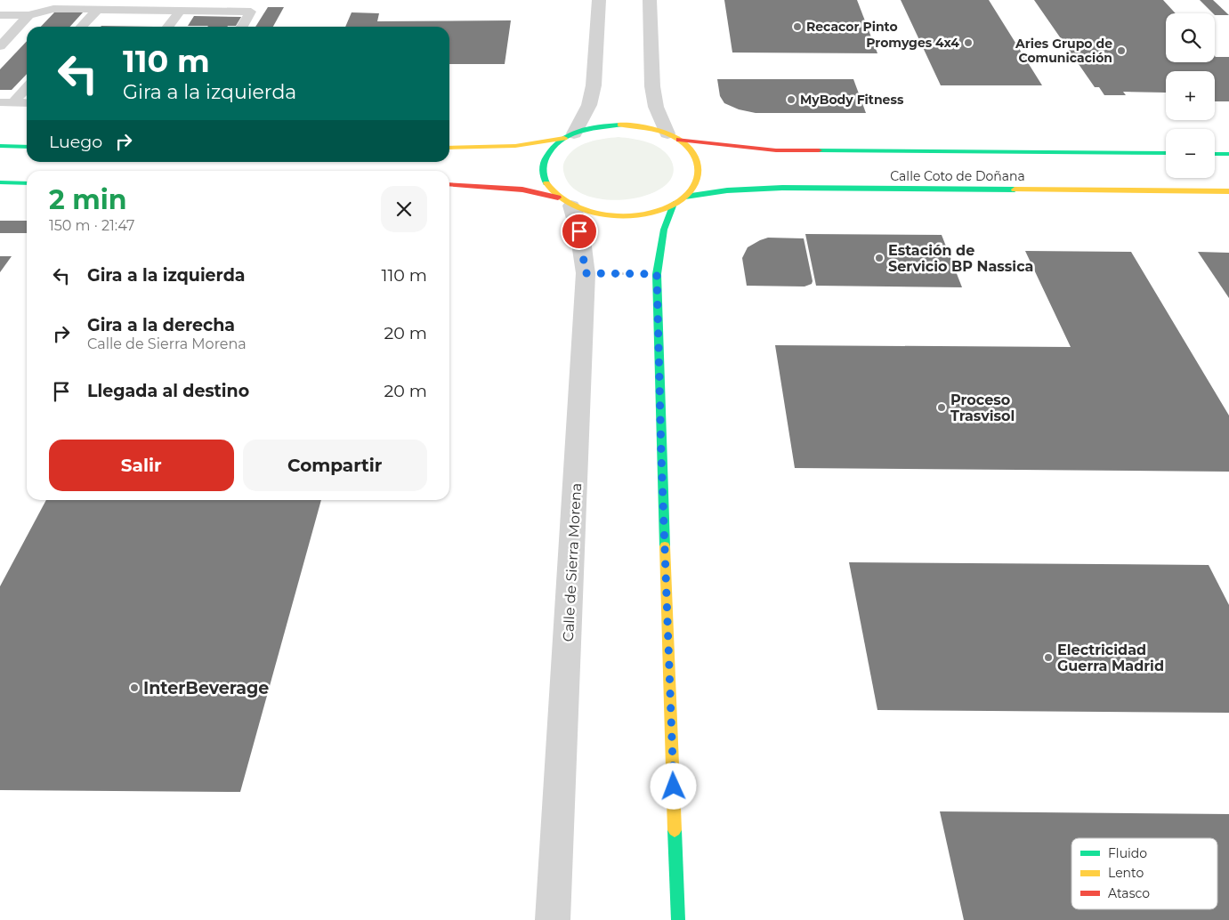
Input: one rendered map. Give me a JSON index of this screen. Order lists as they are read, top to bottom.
{
  "streets": {
    "street": ["Calle Coto de Doñana", "Calle de Sierra Morena"]
  },
  "crossings": [
    ["Calle Coto de Doñana", "Calle de Sierra Morena"]
  ],
  "places": [
    "Recacor Pinto",
    "Promyges 4x4",
    "Aries Grupo de Comunicación",
    "MyBody Fitness",
    "Estación de Servicio BP Nassica",
    "Proceso Trasvisol",
    "Electricidad Guerra Madrid",
    "InterBeverage"
  ],
  "legend": ["Fluido", "Lento", "Atasco"],
  "page": {
    "map_buttons": ["+", "−"],
    "turn": ["110 m", "Gira a la izquierda"],
    "then": "Luego",
    "heading": ["2 min", "150 m · 21:47"],
    "list": [
      {
        "name": "Gira a la izquierda",
        "value": "110 m"
      },
      {
        "name": "Gira a la derecha",
        "note": "Calle de Sierra Morena",
        "value": "20 m"
      },
      {
        "name": "Llegada al destino",
        "value": "20 m"
      }
    ],
    "buttons": ["Salir", "Compartir"]
  }
}
